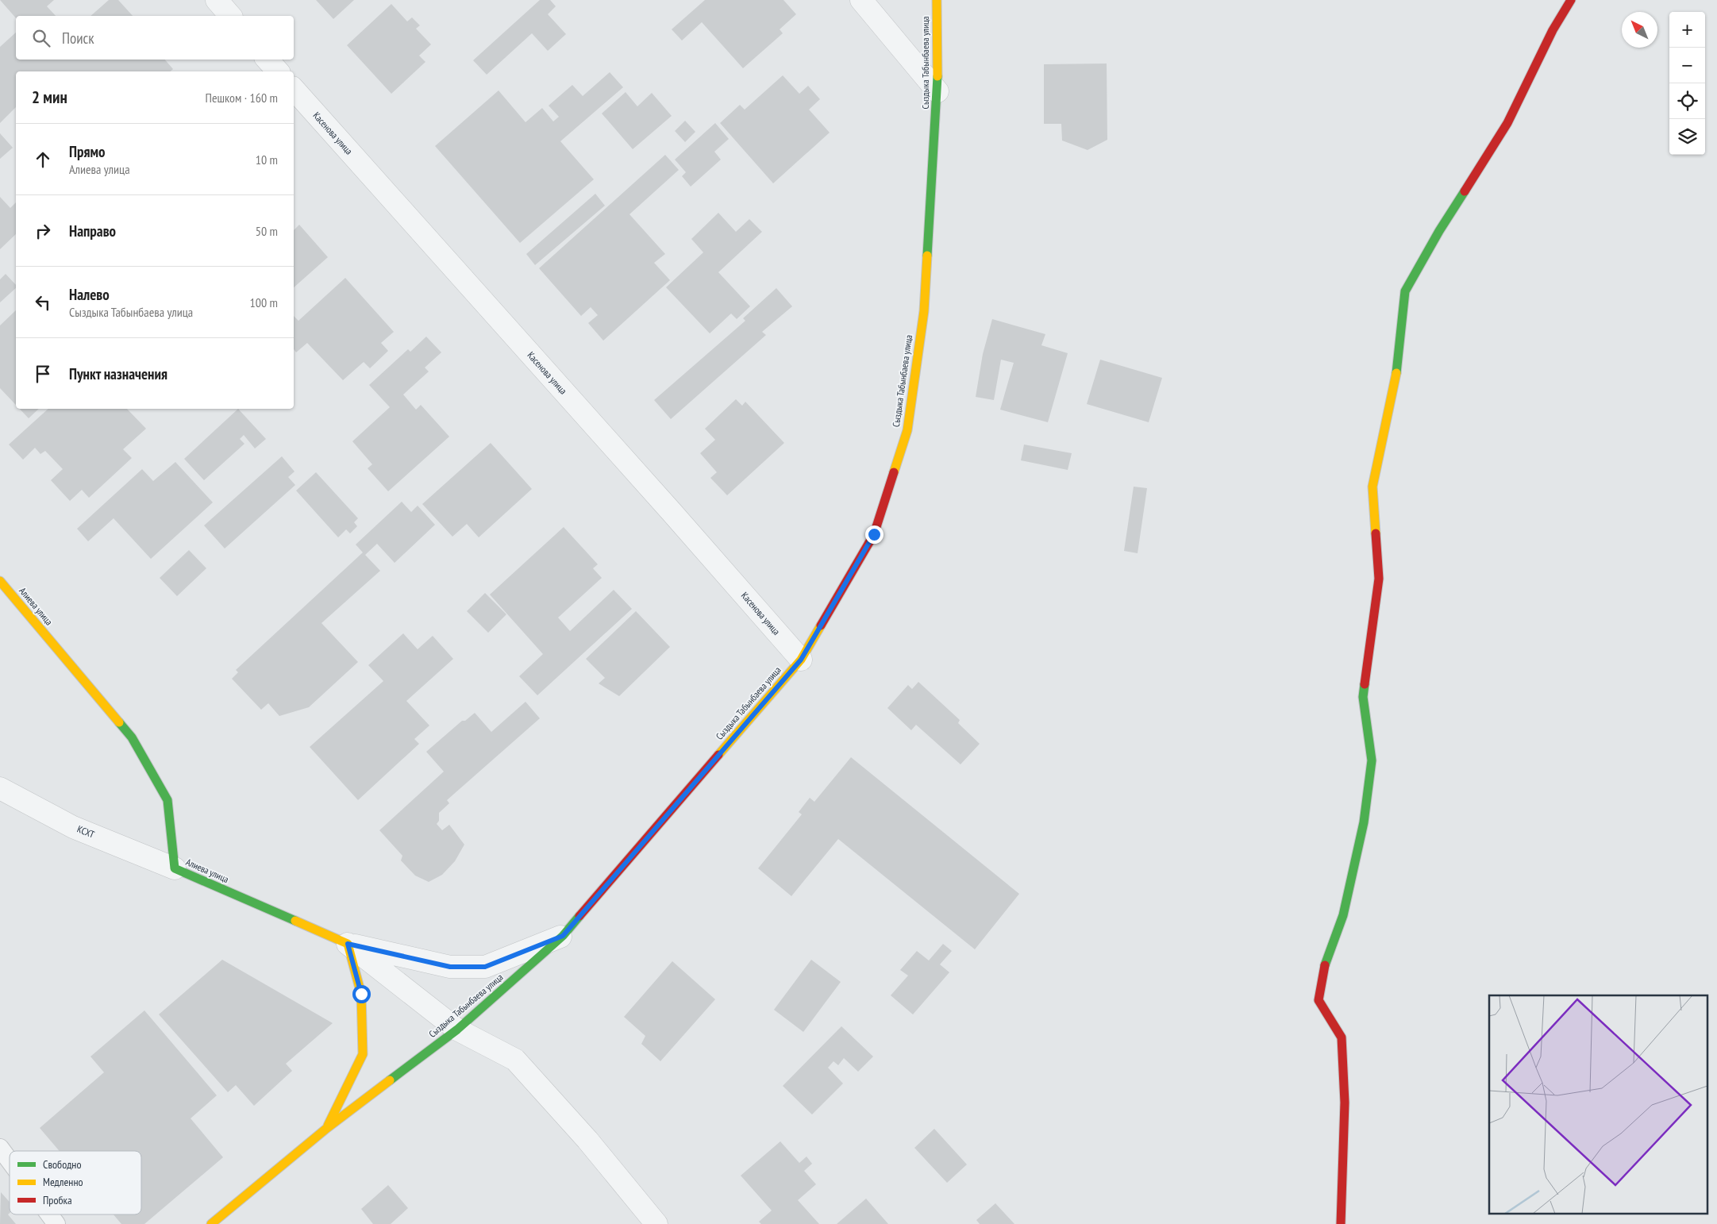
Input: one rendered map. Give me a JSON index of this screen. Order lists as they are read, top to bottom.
{
  "streets": {
    "street": [
      "Сыздыка Табынбаева улица",
      "Касенова улица",
      "Алиева улица",
      "КСХТ"
    ]
  },
  "crossings": [
    ["Сыздыка Табынбаева улица", "Касенова улица"],
    ["Алиева улица", "КСХТ"]
  ],
  "legend": ["Свободно", "Медленно", "Пробка"],
  "north": "top left",
  "page": {
    "map_buttons": ["+", "−"],
    "search": "Поиск",
    "heading": ["2 мин", "Пешком · 160 m"],
    "list": [
      ["Прямо", "Алиева улица", "10 m"],
      ["Направо", "50 m"],
      ["Налево", "Сыздыка Табынбаева улица", "100 m"],
      "Пункт назначения"
    ]
  }
}
